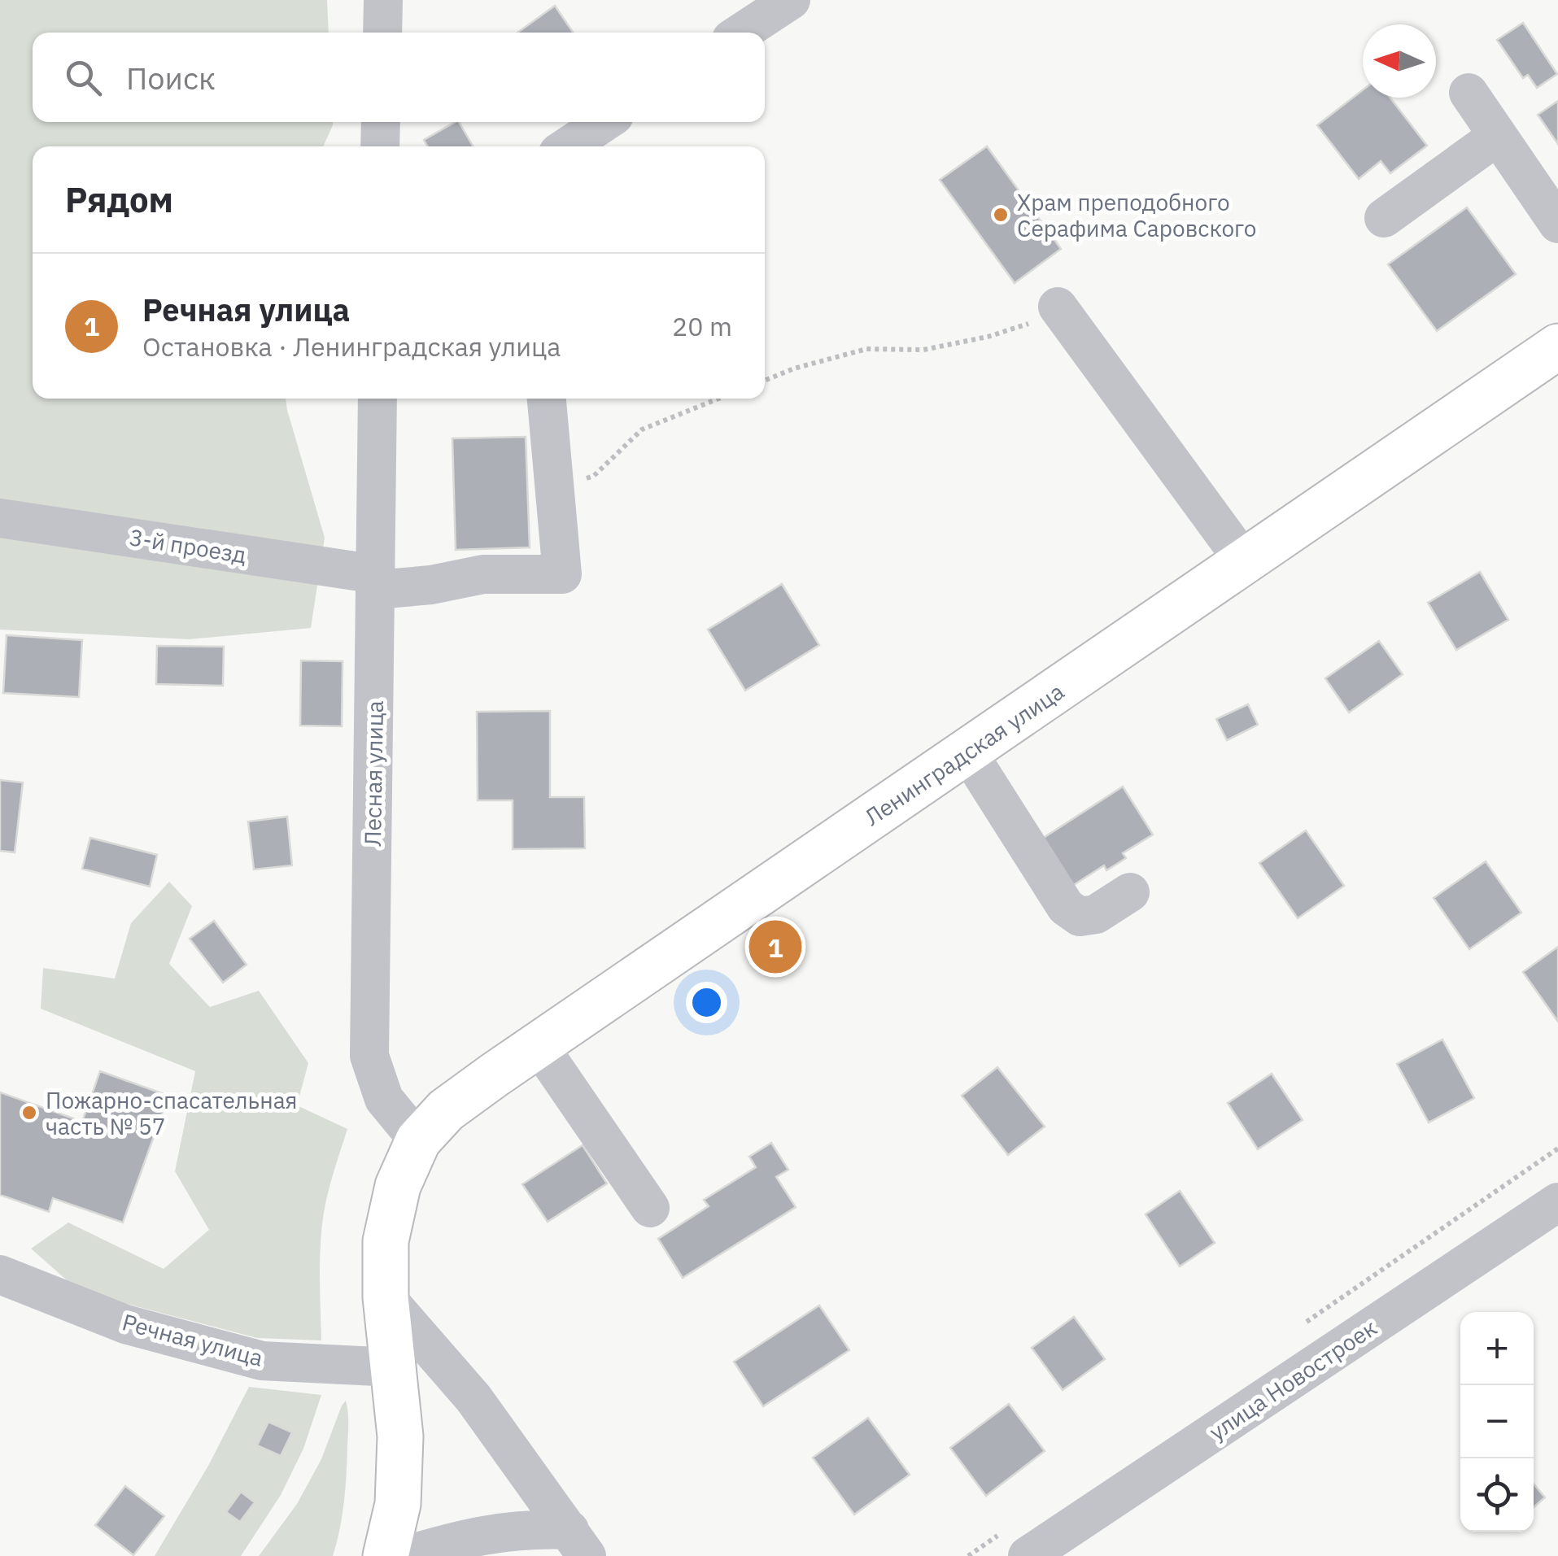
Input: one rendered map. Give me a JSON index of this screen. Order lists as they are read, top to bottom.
{
  "streets": {
    "main road": ["Ленинградская улица"],
    "street": [
      "3-й проезд",
      "Лесная улица",
      "Речная улица",
      "улица Новостроек"
    ]
  },
  "crossings": [
    ["3-й проезд", "Лесная улица"],
    ["Ленинградская улица", "Лесная улица"]
  ],
  "places": ["Храм преподобного Серафима Саровского", "Пожарно-спасательная часть № 57"],
  "north": "left",
  "page": {
    "search": "Поиск",
    "heading": "Рядом",
    "list": [
      {
        "mark": "1",
        "name": "Речная улица",
        "note": "Остановка · Ленинградская улица",
        "value": "20 m"
      }
    ],
    "pins": "1",
    "map_buttons": ["+", "−"]
  }
}
